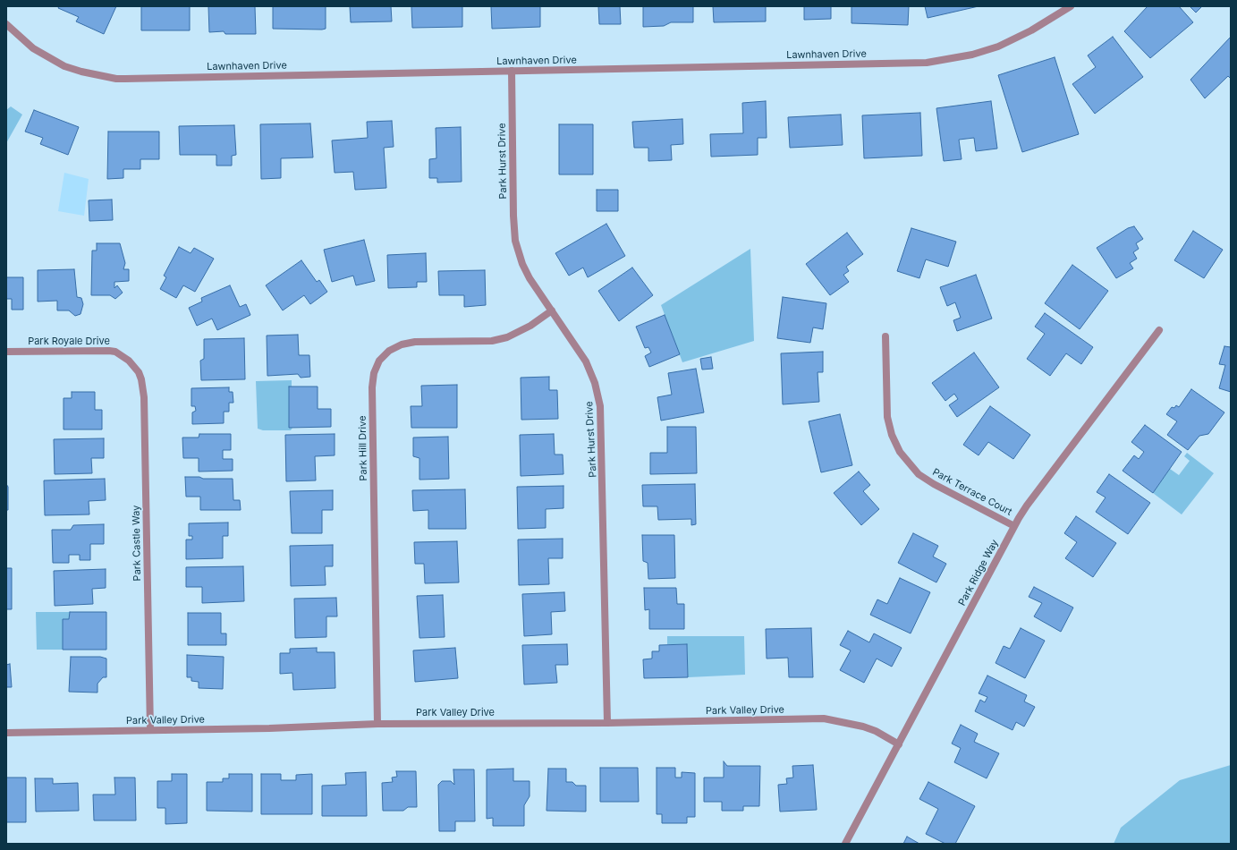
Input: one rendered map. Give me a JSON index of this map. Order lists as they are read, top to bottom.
{
  "streets": {
    "street": [
      "Lawnhaven Drive",
      "Park Hurst Drive",
      "Park Royale Drive",
      "Park Hill Drive",
      "Park Terrace Court",
      "Park Castle Way",
      "Park Ridge Way",
      "Park Valley Drive"
    ]
  },
  "crossings": [
    ["Lawnhaven Drive", "Park Hurst Drive"],
    ["Park Hurst Drive", "Park Hill Drive"],
    ["Park Hurst Drive", "Park Valley Drive"],
    ["Park Royale Drive", "Park Castle Way"],
    ["Park Hill Drive", "Park Valley Drive"],
    ["Park Terrace Court", "Park Ridge Way"],
    ["Park Castle Way", "Park Valley Drive"],
    ["Park Ridge Way", "Park Valley Drive"]
  ]
}
